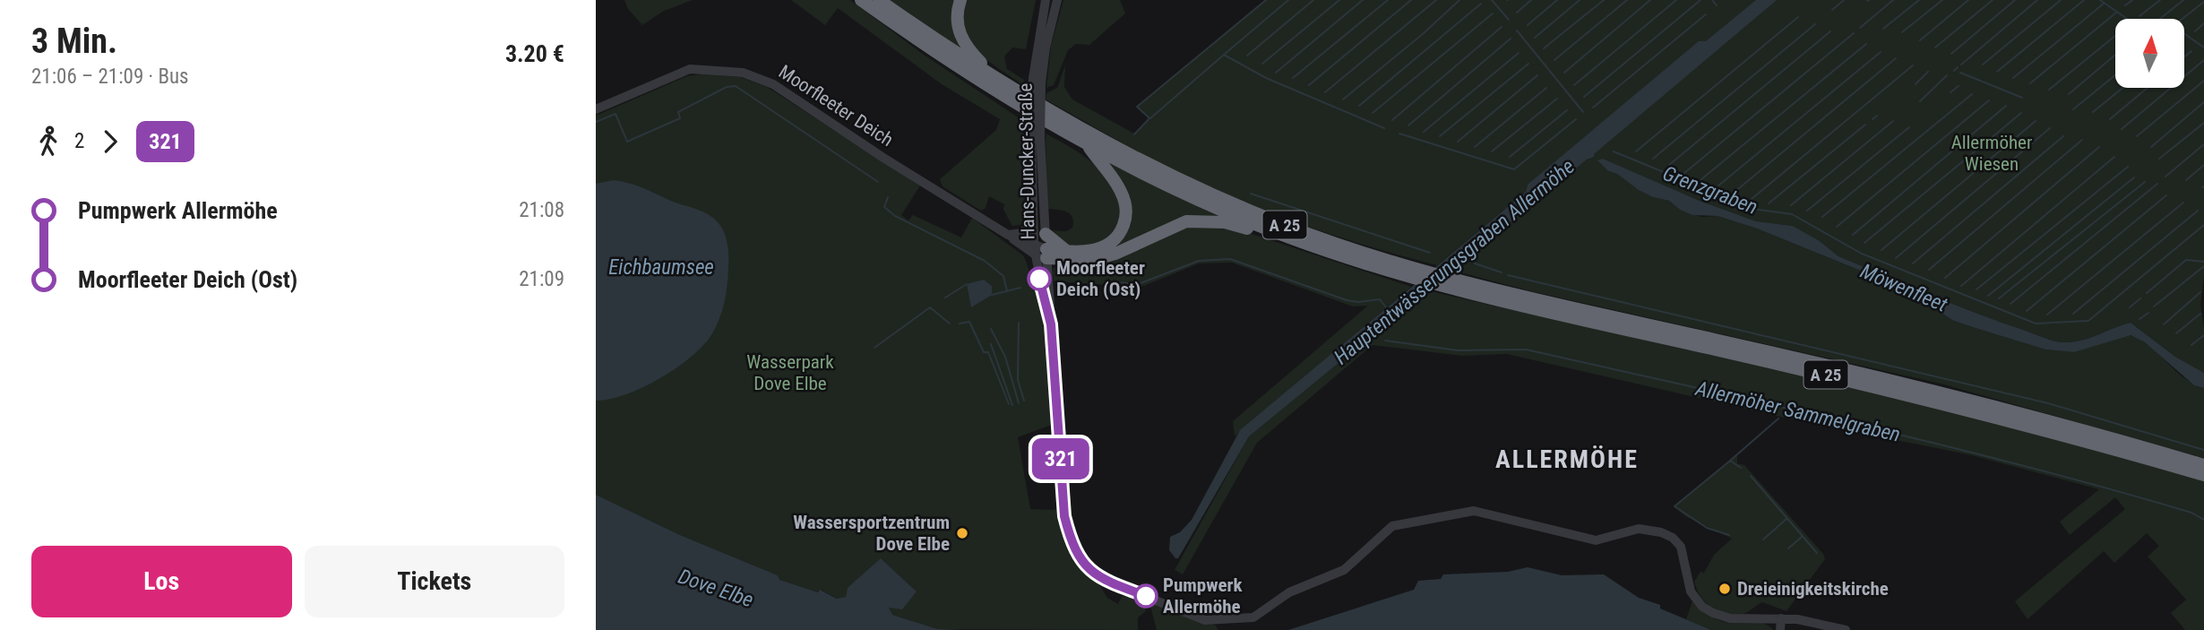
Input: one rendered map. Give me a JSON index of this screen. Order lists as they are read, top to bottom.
{
  "streets": {
    "highway": ["A 25"],
    "street": ["Moorfleeter Deich", "Hans-Duncker-Straße"]
  },
  "crossings": [
    ["Moorfleeter Deich", "Hans-Duncker-Straße"]
  ],
  "districts": ["ALLERMÖHE"],
  "water": [
    "Grenzgraben",
    "Hauptentwässerungsgraben Allermöhe",
    "Eichbaumsee",
    "Möwenfleet",
    "Allermöher Sammelgraben",
    "Dove Elbe"
  ],
  "parks": ["Allermöher Wiesen", "Wasserpark Dove Elbe"],
  "places": [
    "Moorfleeter Deich (Ost)",
    "Wassersportzentrum Dove Elbe",
    "Dreieinigkeitskirche",
    "Pumpwerk Allermöhe"
  ],
  "lines": ["bus line 321"],
  "north": "top",
  "page": {
    "heading": ["3 Min.", "21:06 – 21:09 · Bus", "3.20 €"],
    "on_map": "321",
    "legs": ["2", "321"],
    "list": [
      {
        "name": "Pumpwerk Allermöhe",
        "value": "21:08"
      },
      {
        "name": "Moorfleeter Deich (Ost)",
        "value": "21:09"
      }
    ],
    "buttons": ["Los", "Tickets"]
  }
}
